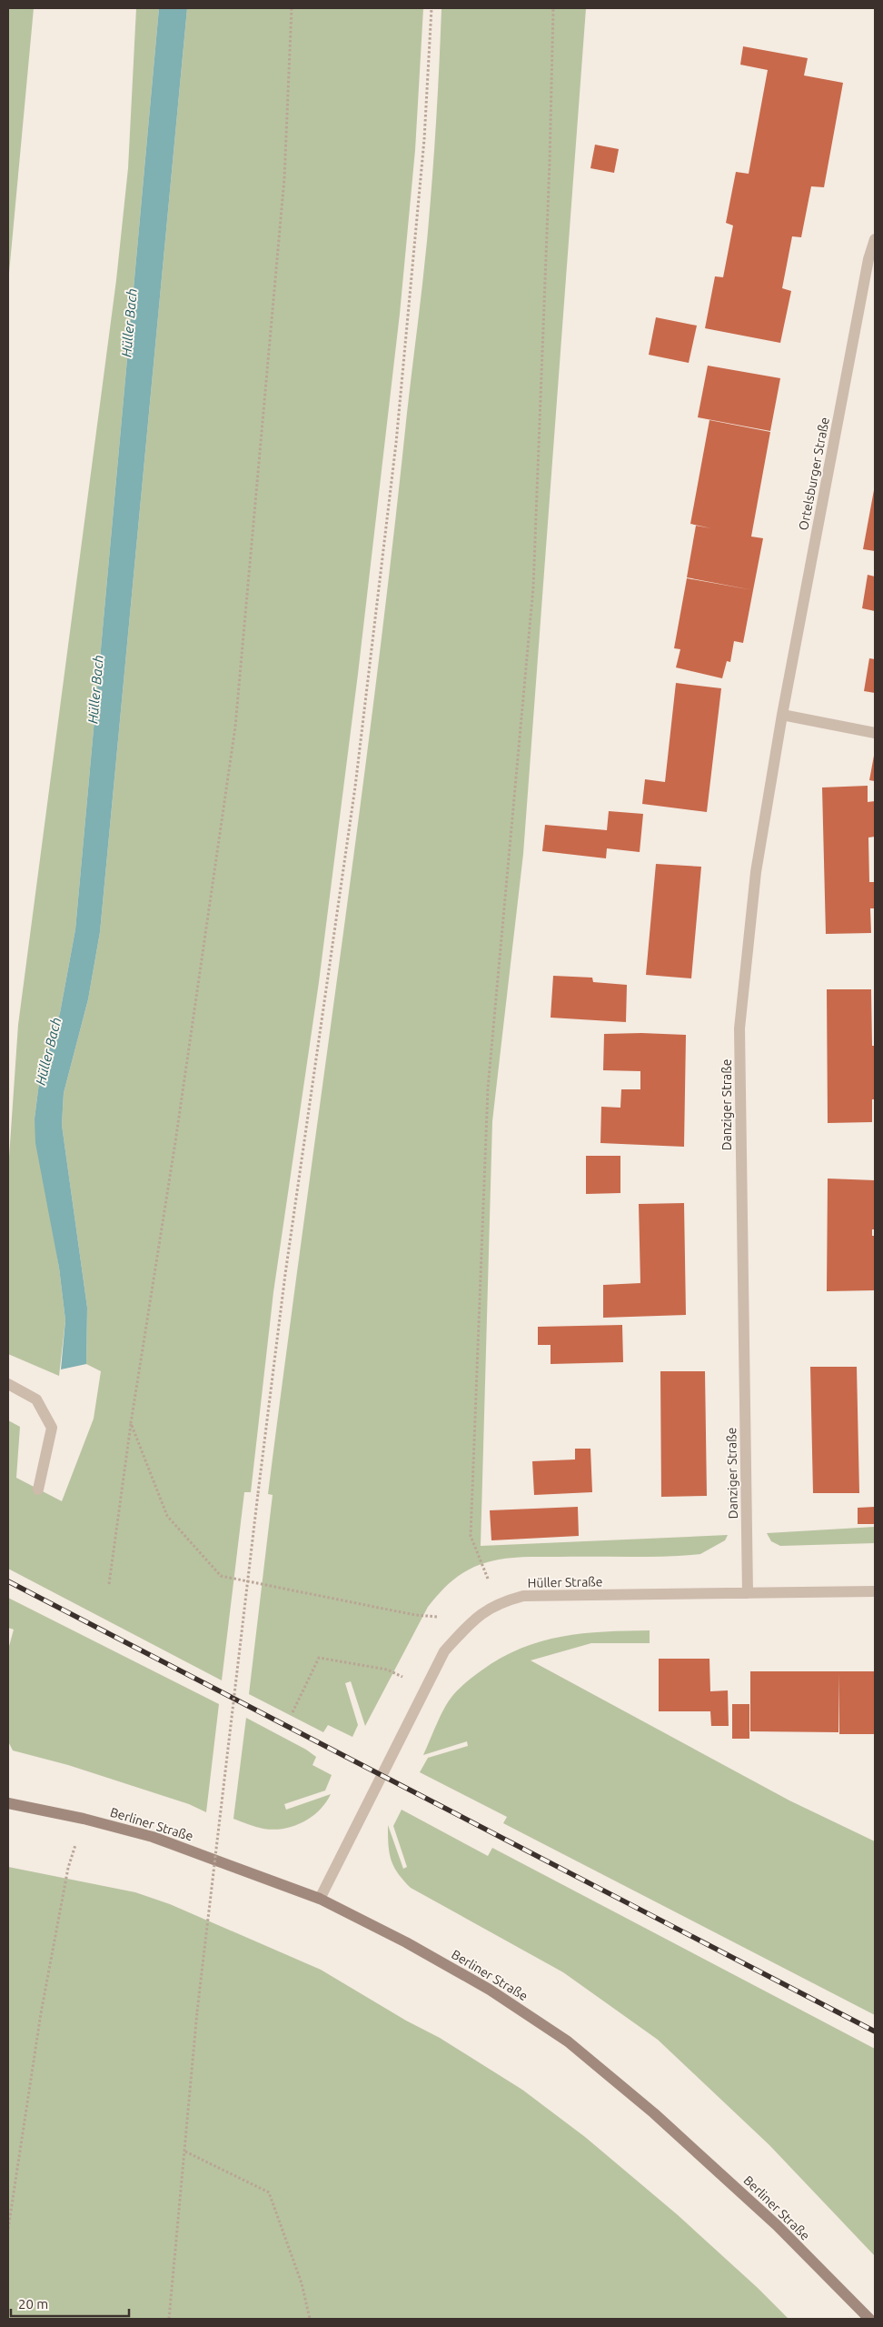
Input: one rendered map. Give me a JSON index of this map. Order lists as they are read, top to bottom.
{
  "streets": {
    "main road": ["Berliner Straße"],
    "street": ["Ortelsburger Straße", "Danziger Straße", "Hüller Straße"]
  },
  "crossings": [
    ["Ortelsburger Straße", "Danziger Straße"],
    ["Danziger Straße", "Hüller Straße"],
    ["Hüller Straße", "Berliner Straße"]
  ],
  "water": ["Hüller Bach"],
  "scale_bar": "20 m"
}
